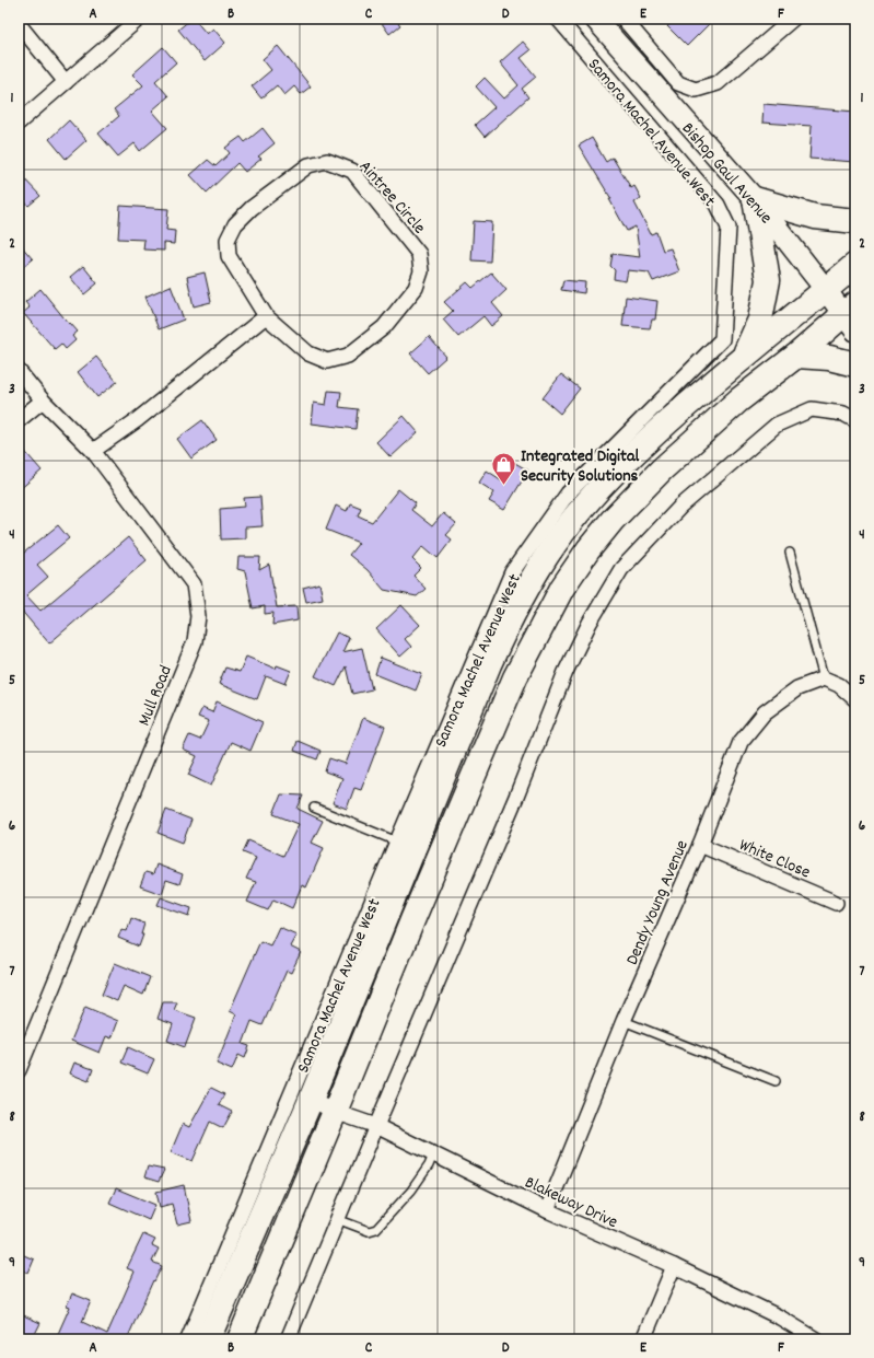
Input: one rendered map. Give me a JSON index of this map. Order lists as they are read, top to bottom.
{
  "streets": {
    "highway": ["Samora Machel Avenue West"],
    "main road": ["Bishop Gaul Avenue"],
    "street": [
      "Aintree Circle",
      "Mull Road",
      "White Close",
      "Dendy Young Avenue",
      "Blakeway Drive"
    ]
  },
  "crossings": [
    ["Samora Machel Avenue West", "Bishop Gaul Avenue"],
    ["Samora Machel Avenue West", "Blakeway Drive"],
    ["White Close", "Dendy Young Avenue"],
    ["Dendy Young Avenue", "Blakeway Drive"]
  ],
  "places": {
    "shop": ["Integrated Digital Security Solutions"]
  },
  "grid": {
    "columns": [
      "A",
      "B",
      "C",
      "D",
      "E",
      "F"
    ],
    "rows": [
      "1",
      "2",
      "3",
      "4",
      "5",
      "6",
      "7",
      "8",
      "9"
    ]
  }
}
